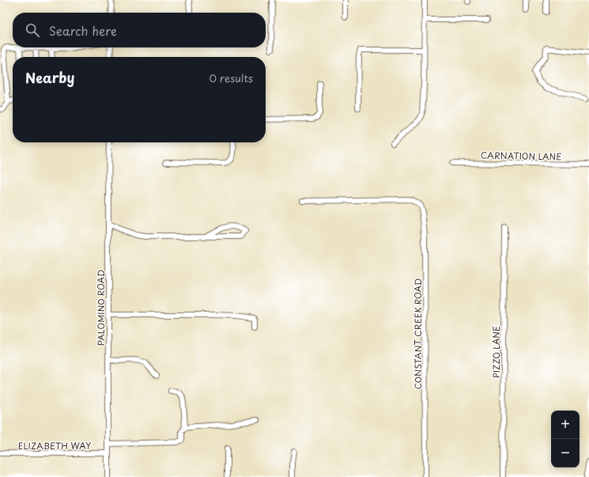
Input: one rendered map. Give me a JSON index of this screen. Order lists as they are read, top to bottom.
{
  "streets": {
    "street": [
      "CARNATION LANE",
      "PALOMINO ROAD",
      "CONSTANT CREEK ROAD",
      "PIZZO LANE",
      "ELIZABETH WAY"
    ]
  },
  "crossings": [
    ["PALOMINO ROAD", "ELIZABETH WAY"]
  ],
  "page": {
    "search": "Search here",
    "heading": ["Nearby", "0 results"],
    "map_buttons": ["+", "−"]
  }
}
